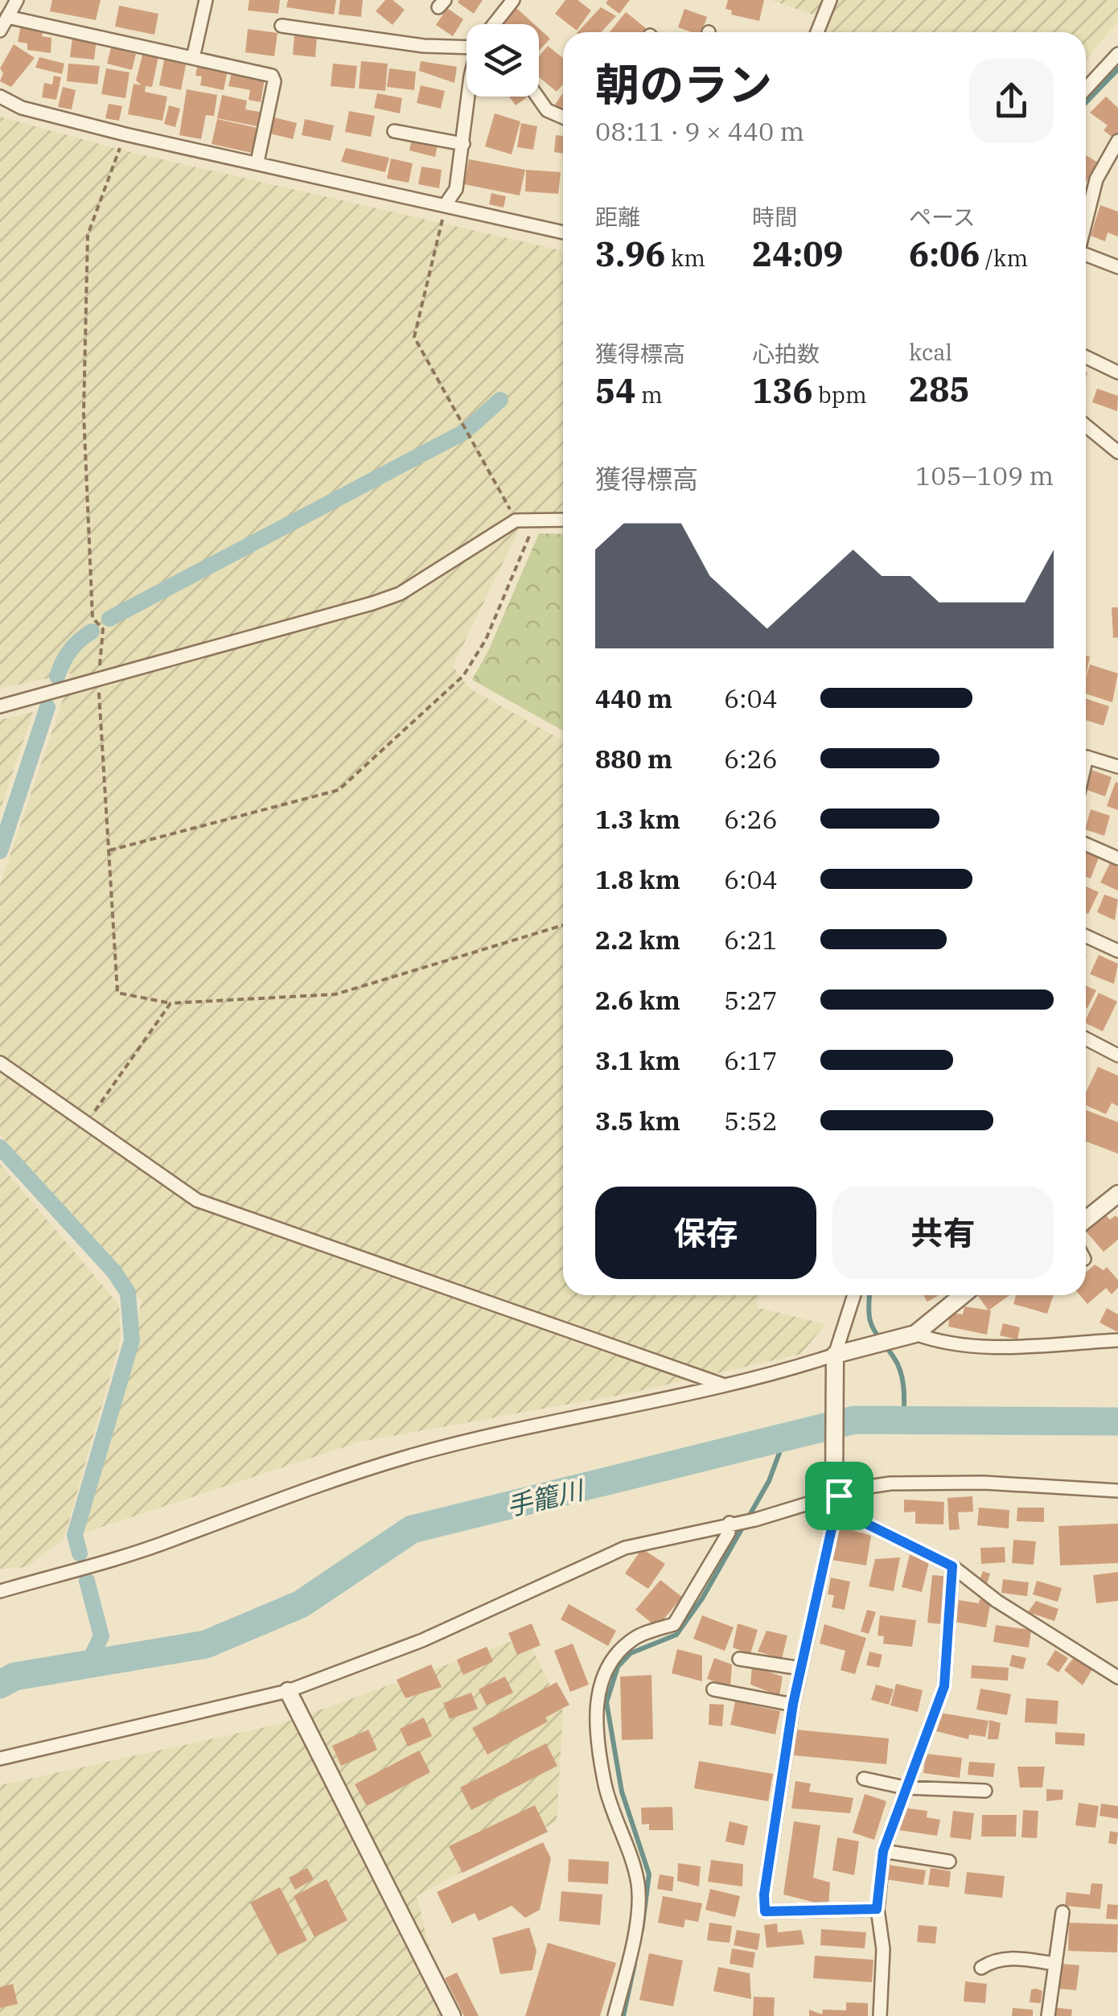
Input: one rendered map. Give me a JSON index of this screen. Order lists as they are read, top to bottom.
{
  "water": ["手籠川"],
  "page": {
    "heading": ["朝のラン", "08:11 · 9 × 440 m"],
    "stats": [
      ["距離", "3.96 km"],
      ["時間", "24:09"],
      ["ペース", "6:06 /km"],
      ["獲得標高", "54 m"],
      ["心拍数", "136 bpm"],
      ["kcal", "285"]
    ],
    "chart": ["獲得標高", "105–109 m"],
    "list": [
      {
        "name": "440 m",
        "note": "6:04"
      },
      {
        "name": "880 m",
        "note": "6:26"
      },
      {
        "name": "1.3 km",
        "note": "6:26"
      },
      {
        "name": "1.8 km",
        "note": "6:04"
      },
      {
        "name": "2.2 km",
        "note": "6:21"
      },
      {
        "name": "2.6 km",
        "note": "5:27"
      },
      {
        "name": "3.1 km",
        "note": "6:17"
      },
      {
        "name": "3.5 km",
        "note": "5:52"
      }
    ],
    "buttons": ["保存", "共有"]
  }
}
